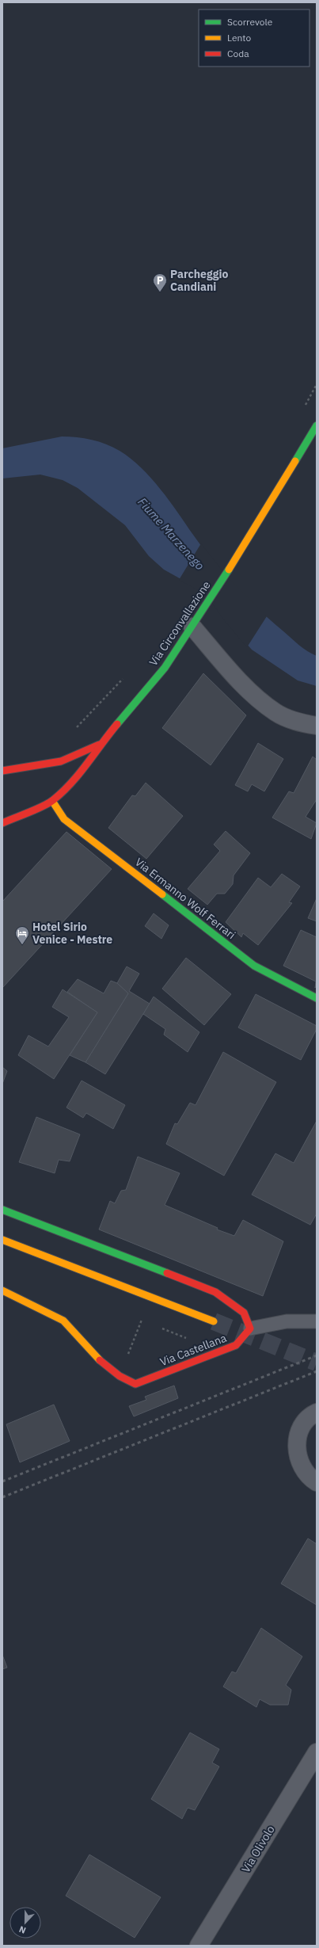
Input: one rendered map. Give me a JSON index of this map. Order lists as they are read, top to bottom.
{
  "streets": {
    "street": [
      "Via Circonvallazione",
      "Via Ermanno Wolf Ferrari",
      "Via Castellana",
      "Via Olivolo"
    ]
  },
  "crossings": [
    ["Via Circonvallazione", "Via Ermanno Wolf Ferrari"]
  ],
  "water": ["Fiume Marzenego"],
  "places": {
    "parking": ["Parcheggio Candiani"],
    "hotel": ["Hotel Sirio Venice - Mestre"]
  },
  "legend": ["Scorrevole", "Lento", "Coda"],
  "north": "bottom"
}
